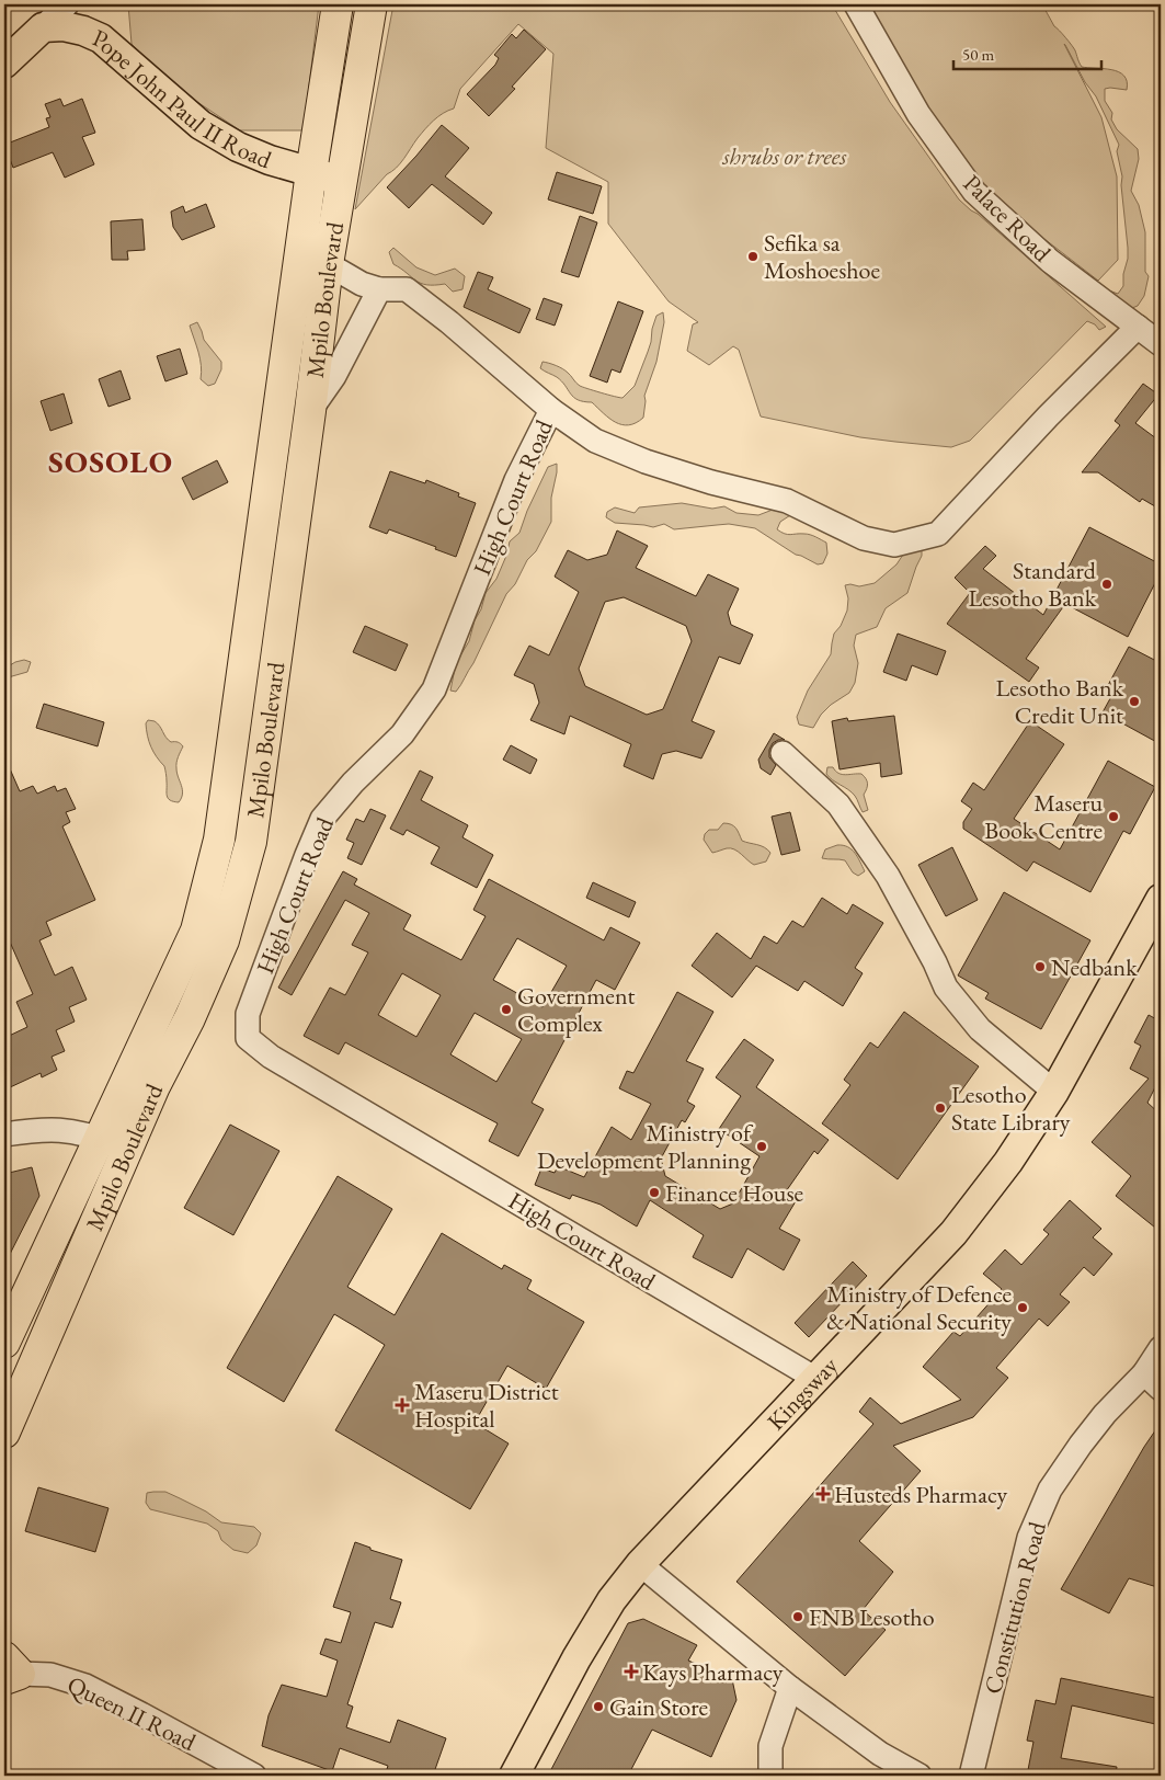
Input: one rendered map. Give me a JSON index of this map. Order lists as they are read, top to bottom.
{
  "streets": {
    "highway": ["Mpilo Boulevard"],
    "main road": ["Pope John Paul II Road", "Kingsway"],
    "street": [
      "Palace Road",
      "High Court Road",
      "Constitution Road",
      "Queen II Road"
    ]
  },
  "crossings": [
    ["Pope John Paul II Road", "Mpilo Boulevard"],
    ["High Court Road", "Kingsway"]
  ],
  "districts": ["SOSOLO"],
  "parks": ["shrubs or trees"],
  "places": {
    "other": [
      "Sefika sa Moshoeshoe",
      "Standard Lesotho Bank",
      "Lesotho Bank Credit Unit",
      "Maseru Book Centre",
      "Nedbank",
      "Government Complex",
      "Lesotho State Library",
      "Ministry of Development Planning",
      "Finance House",
      "Ministry of Defence & National Security",
      "FNB Lesotho",
      "Gain Store"
    ],
    "health": ["Maseru District Hospital", "Husteds Pharmacy", "Kays Pharmacy"]
  },
  "scale_bar": "50 m"
}
